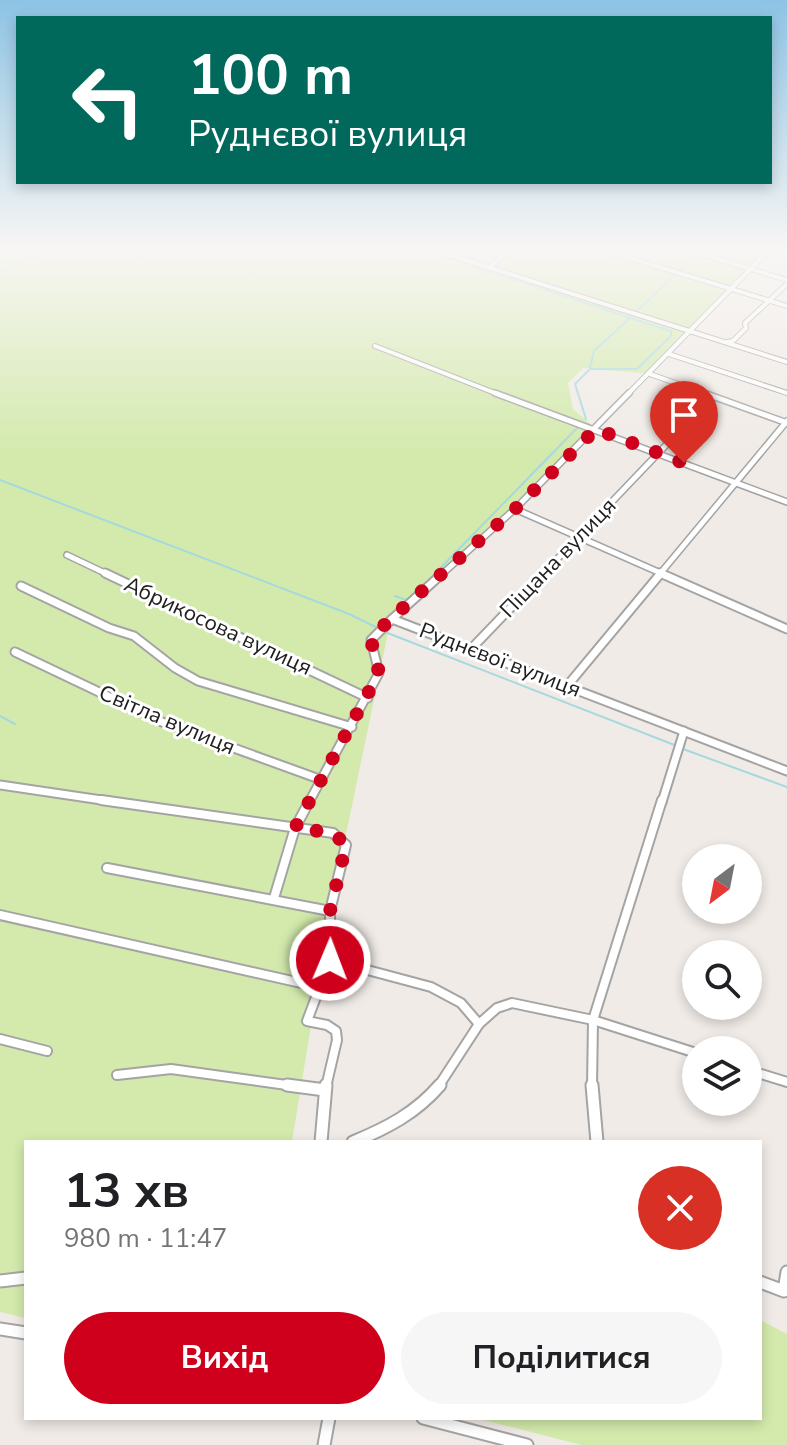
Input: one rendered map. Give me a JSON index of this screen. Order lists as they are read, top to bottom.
{
  "streets": {
    "street": [
      "Піщана вулиця",
      "Абрикосова вулиця",
      "Руднєвої вулиця",
      "Світла вулиця"
    ]
  },
  "crossings": [
    ["Піщана вулиця", "Руднєвої вулиця"]
  ],
  "north": "bottom left",
  "page": {
    "turn": ["100 m", "Руднєвої вулиця"],
    "heading": ["13 хв", "980 m · 11:47"],
    "buttons": ["Вихід", "Поділитися"]
  }
}
